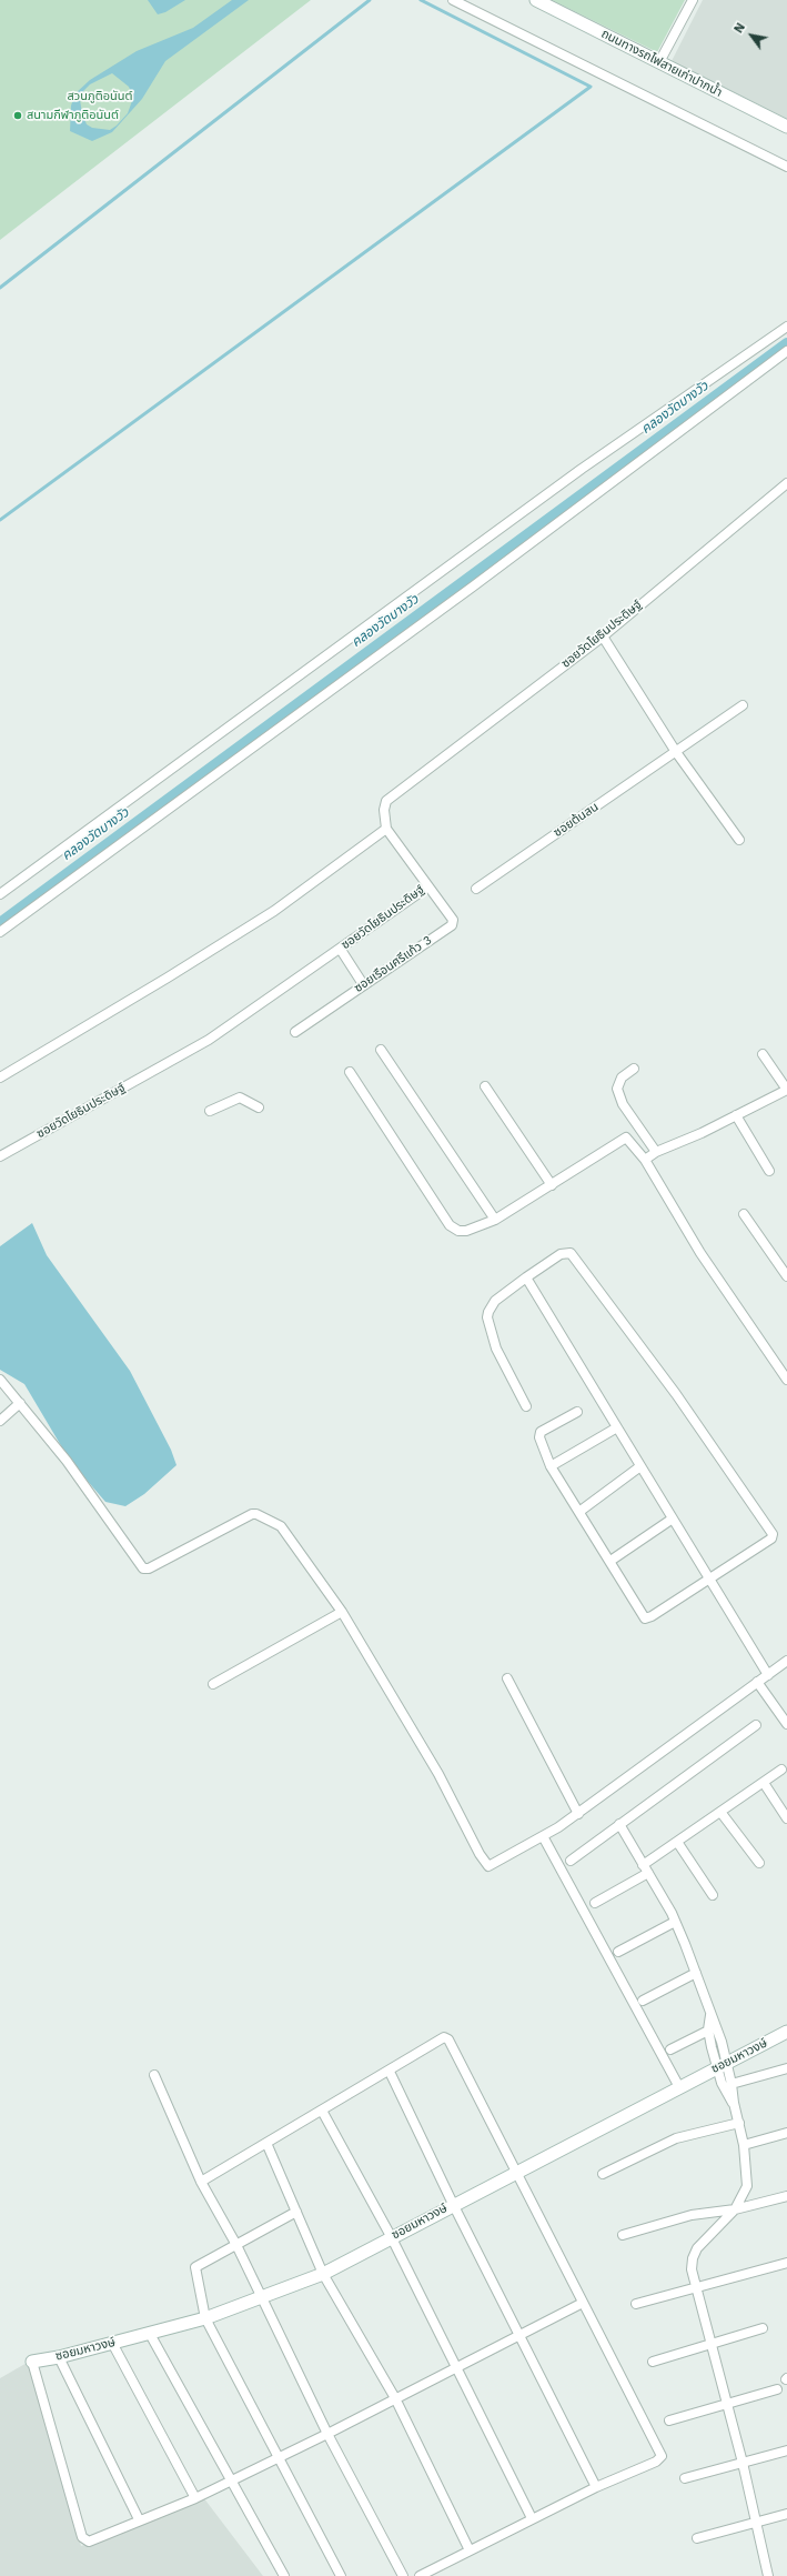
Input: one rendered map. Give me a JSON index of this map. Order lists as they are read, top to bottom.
{
  "streets": {
    "street": [
      "ถนนทางรถไฟสายเก่าปากน้ำ",
      "ซอยวัดโยธินประดิษฐ์",
      "ซอยต้นสน",
      "ซอยเรือนศรีแก้ว 3",
      "ซอยมหาวงษ์"
    ]
  },
  "crossings": [
    ["ซอยวัดโยธินประดิษฐ์", "ซอยเรือนศรีแก้ว 3"]
  ],
  "water": ["คลองวัดบางวัว"],
  "parks": ["สวนภูติอนันต์"],
  "places": ["สนามกีฬาภูติอนันต์"],
  "north": "top left"
}
